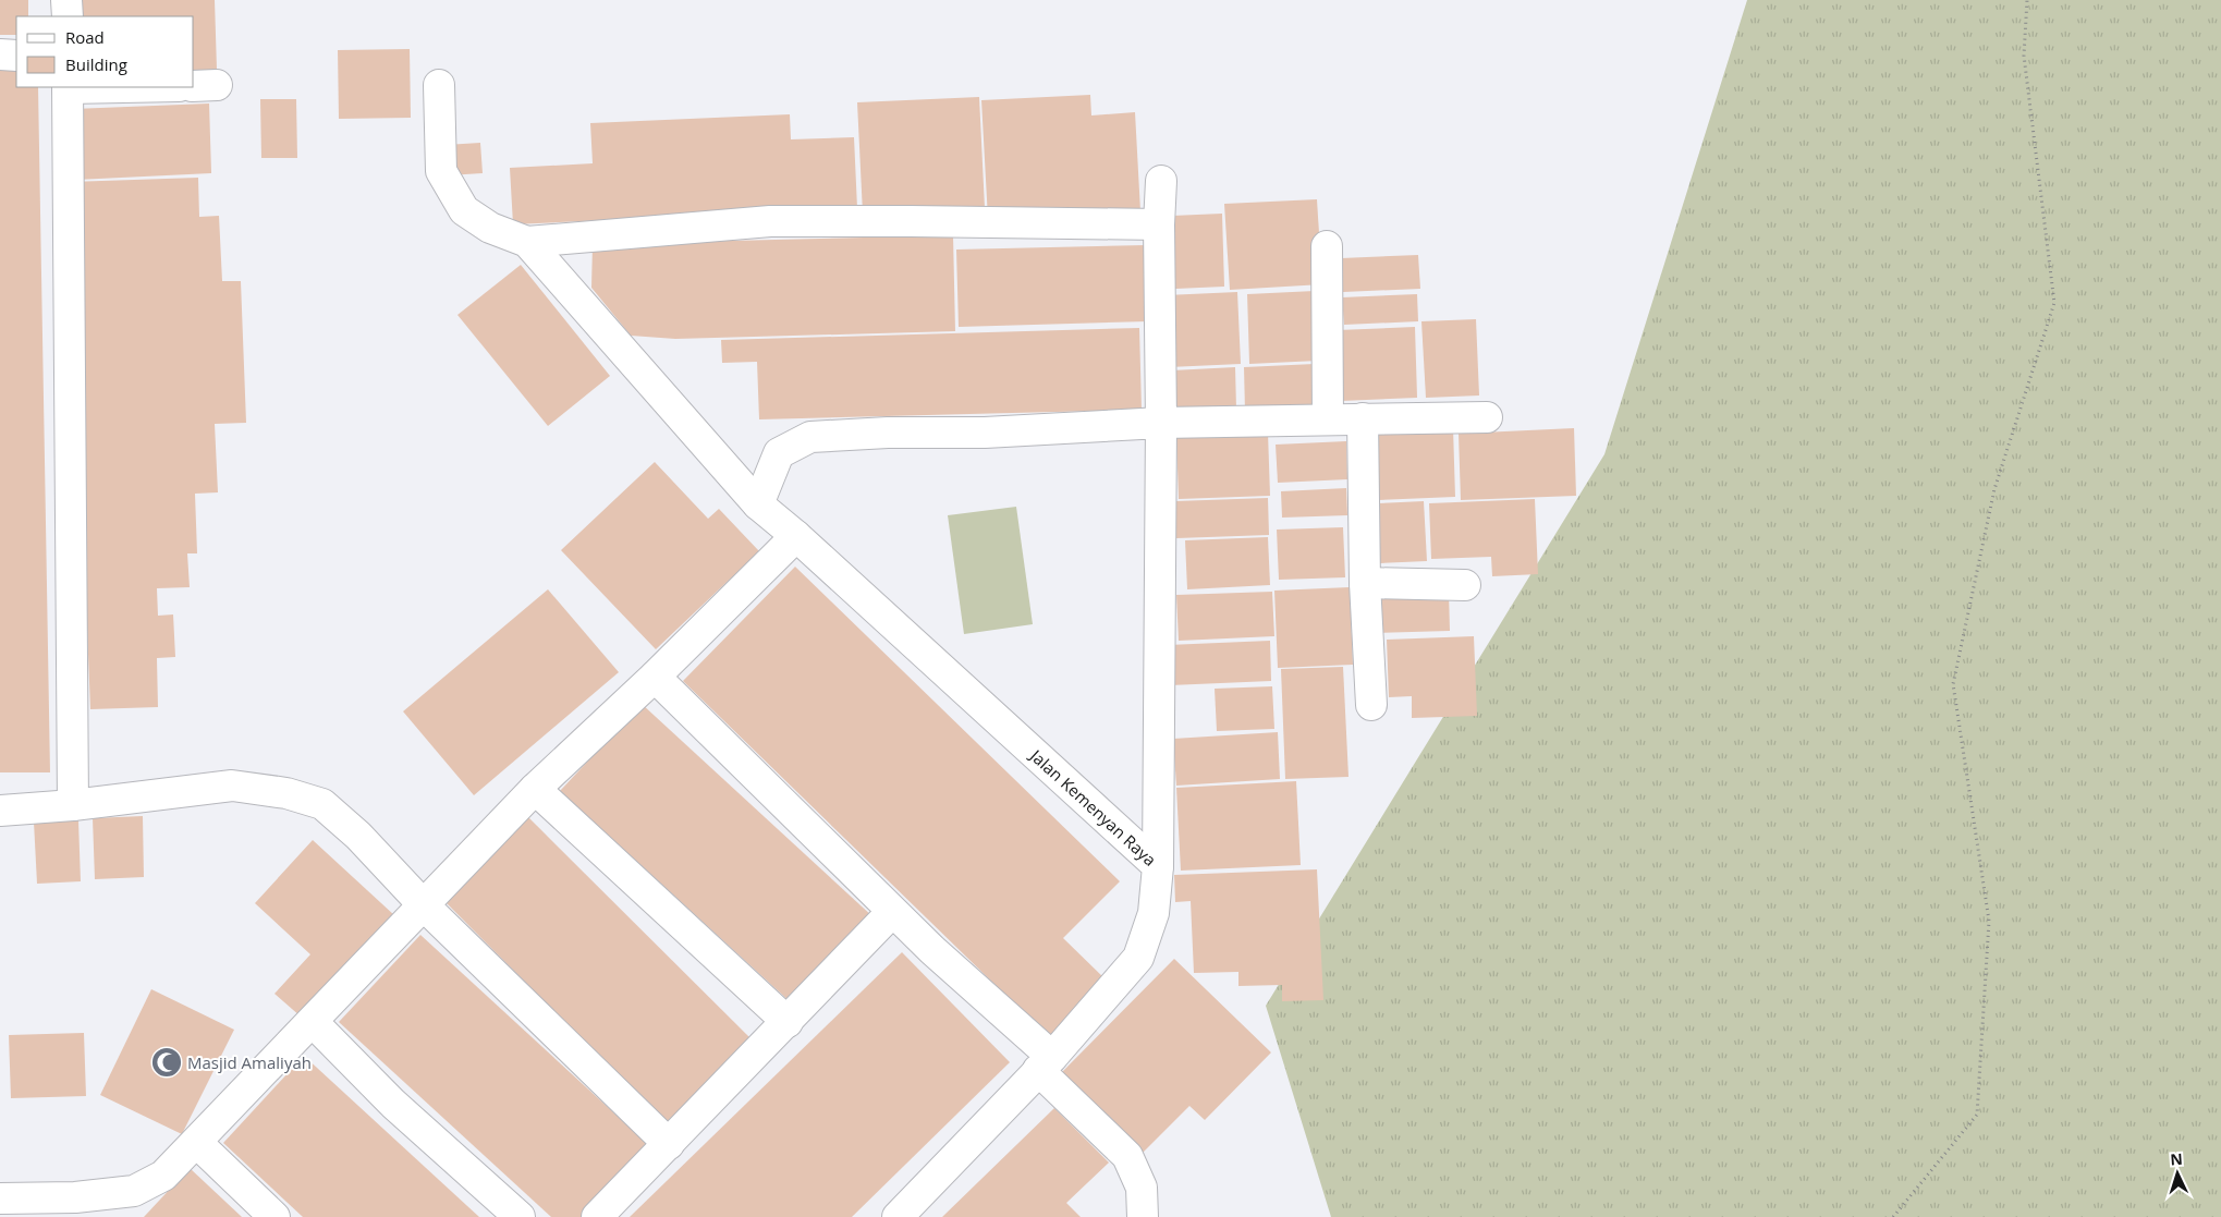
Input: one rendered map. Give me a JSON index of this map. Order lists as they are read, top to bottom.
{
  "streets": {
    "street": ["Jalan Kemenyan Raya"]
  },
  "places": {
    "mosque": ["Masjid Amaliyah"]
  },
  "legend": ["Road", "Building"],
  "north": "top"
}
